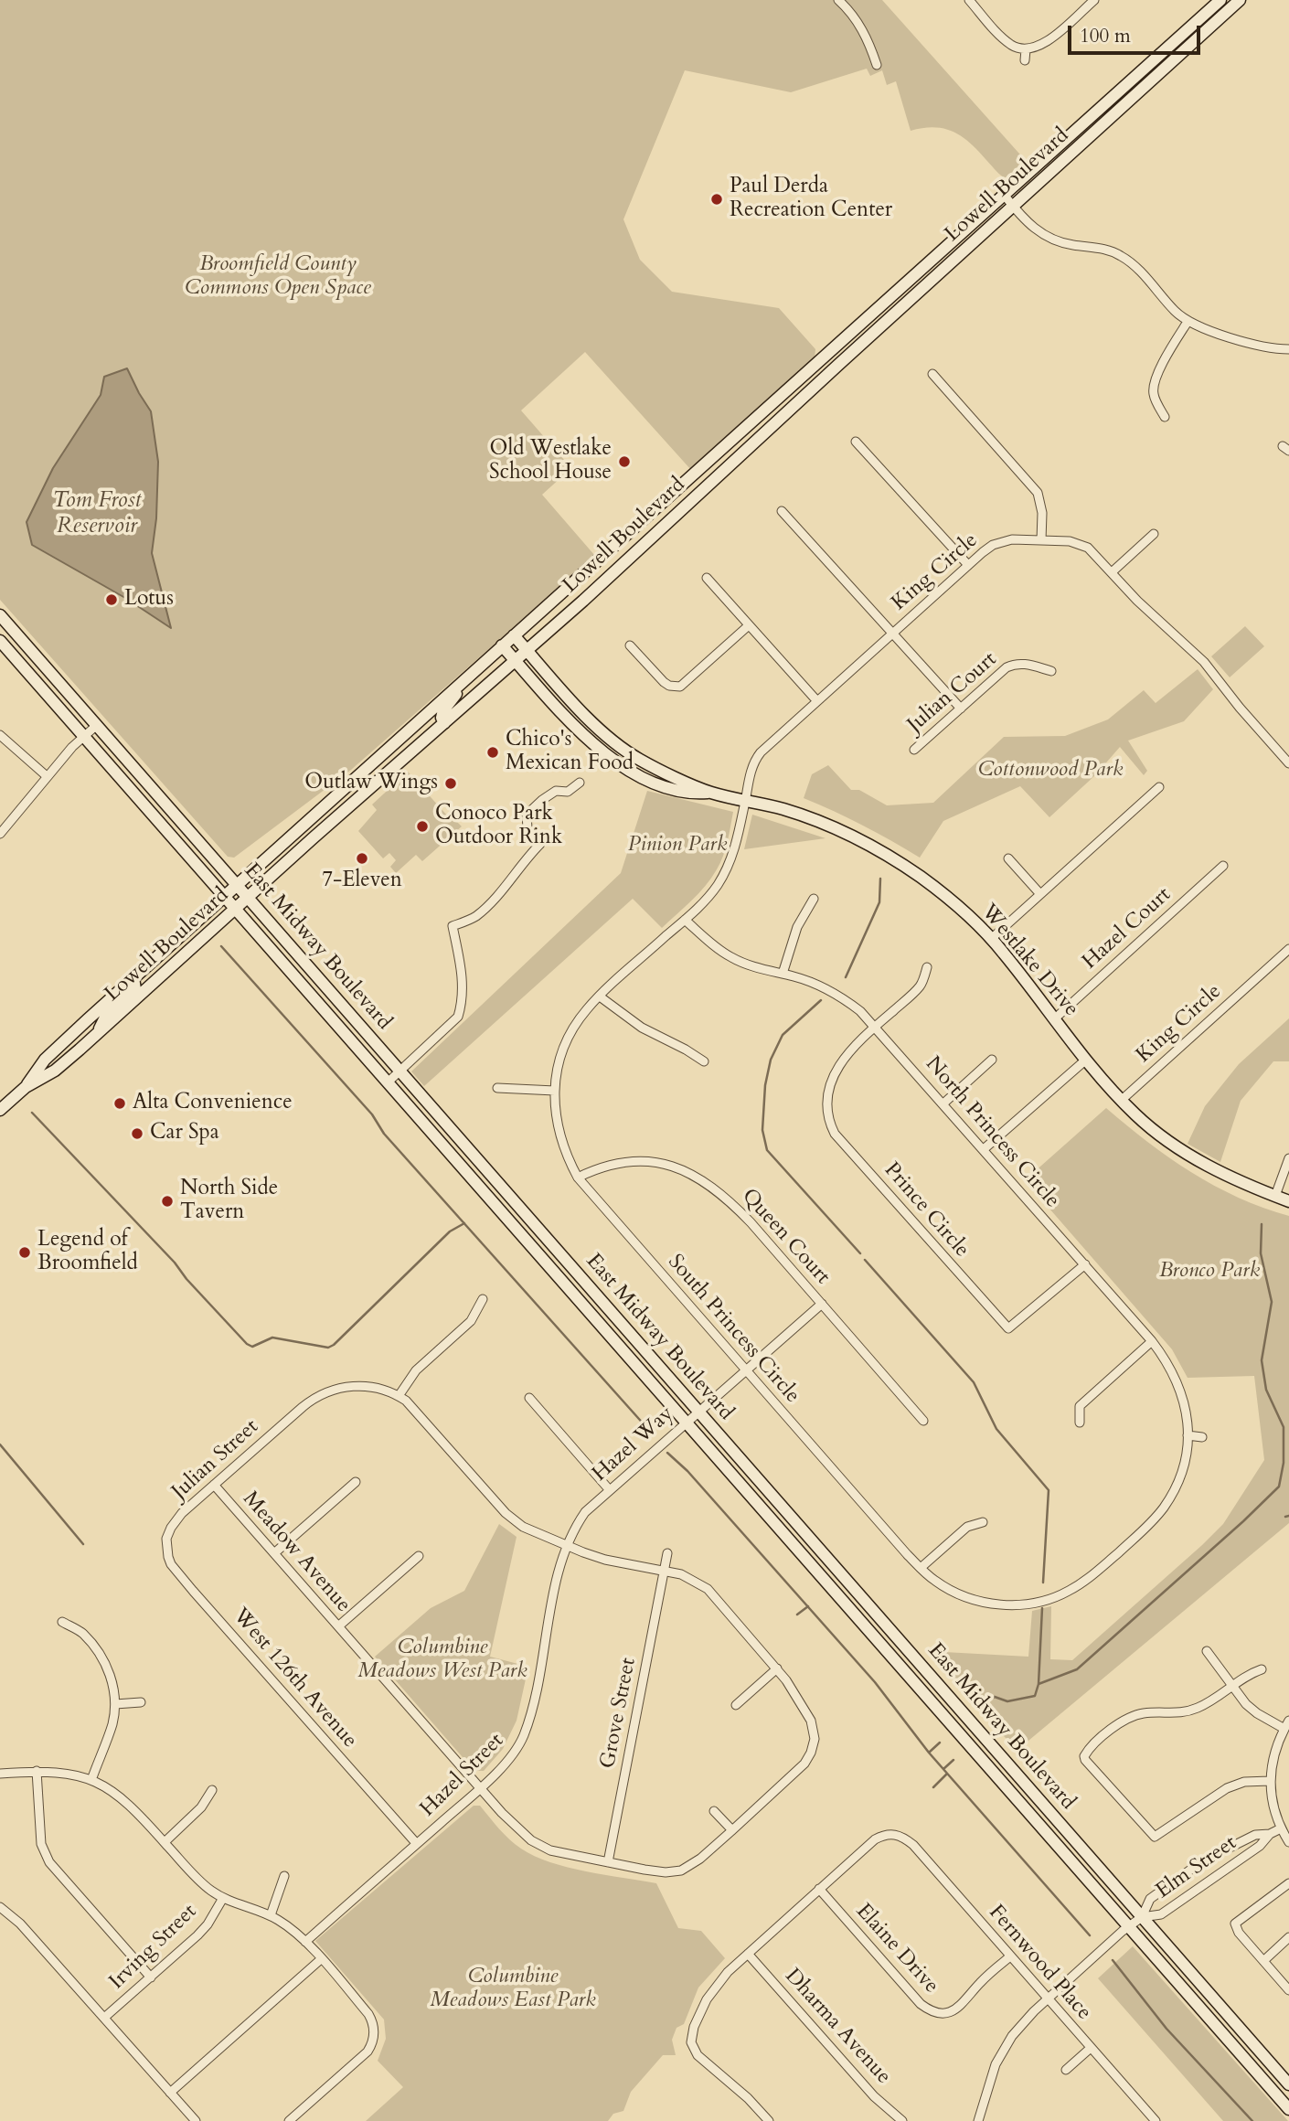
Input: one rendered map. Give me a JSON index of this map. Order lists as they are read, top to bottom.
{
  "streets": {
    "main road": ["Lowell Boulevard", "East Midway Boulevard", "Westlake Drive"],
    "street": [
      "King Circle",
      "Julian Court",
      "Hazel Court",
      "North Princess Circle",
      "Prince Circle",
      "Queen Court",
      "South Princess Circle",
      "Hazel Way",
      "Julian Street",
      "Meadow Avenue",
      "West 126th Avenue",
      "Grove Street",
      "Hazel Street",
      "Elm Street",
      "Irving Street",
      "Elaine Drive",
      "Fernwood Place",
      "Dharma Avenue"
    ]
  },
  "crossings": [
    ["Lowell Boulevard", "East Midway Boulevard"],
    ["Lowell Boulevard", "Westlake Drive"],
    ["King Circle", "Westlake Drive"],
    ["King Circle", "South Princess Circle"],
    ["Hazel Court", "Westlake Drive"],
    ["East Midway Boulevard", "Hazel Way"],
    ["East Midway Boulevard", "Elm Street"],
    ["Westlake Drive", "South Princess Circle"],
    ["North Princess Circle", "Prince Circle"],
    ["North Princess Circle", "South Princess Circle"],
    ["Queen Court", "South Princess Circle"],
    ["Queen Court", "Hazel Way"],
    ["South Princess Circle", "Hazel Way"],
    ["Hazel Way", "Hazel Street"],
    ["Julian Street", "Meadow Avenue"],
    ["Julian Street", "West 126th Avenue"],
    ["Meadow Avenue", "Grove Street"],
    ["Meadow Avenue", "Hazel Street"],
    ["West 126th Avenue", "Hazel Street"],
    ["Elaine Drive", "Fernwood Place"]
  ],
  "water": ["Tom Frost Reservoir"],
  "parks": [
    "Broomfield County Commons Open Space",
    "Cottonwood Park",
    "Pinion Park",
    "Bronco Park",
    "Columbine Meadows West Park",
    "Columbine Meadows East Park"
  ],
  "places": [
    "Paul Derda Recreation Center",
    "Old Westlake School House",
    "Lotus",
    "Chico's Mexican Food",
    "Outlaw Wings",
    "Conoco Park Outdoor Rink",
    "7-Eleven",
    "Alta Convenience",
    "Car Spa",
    "North Side Tavern",
    "Legend of Broomfield"
  ],
  "scale_bar": "100 m"
}
